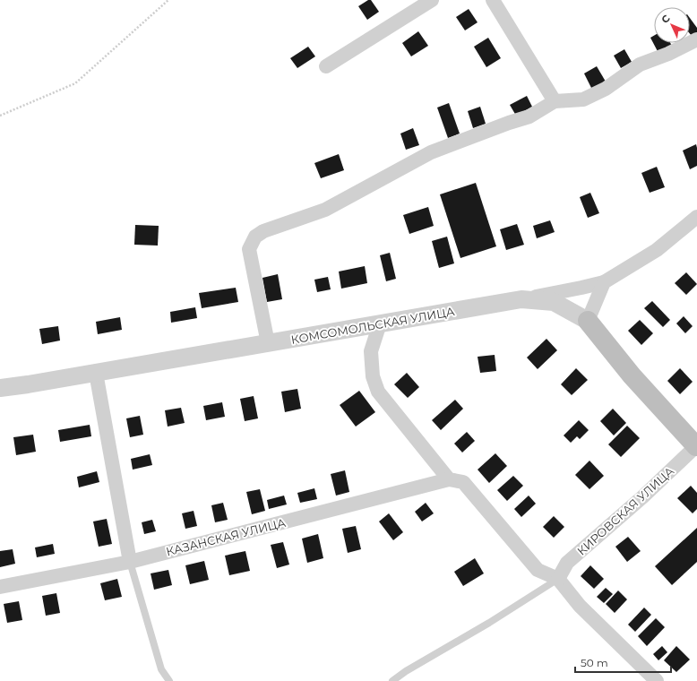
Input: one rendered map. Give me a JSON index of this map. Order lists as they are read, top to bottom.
{
  "streets": {
    "street": ["КОМСОМОЛЬСКАЯ УЛИЦА", "КИРОВСКАЯ УЛИЦА", "КАЗАНСКАЯ УЛИЦА"]
  },
  "scale_bar": "50 m",
  "north": "top left"
}
